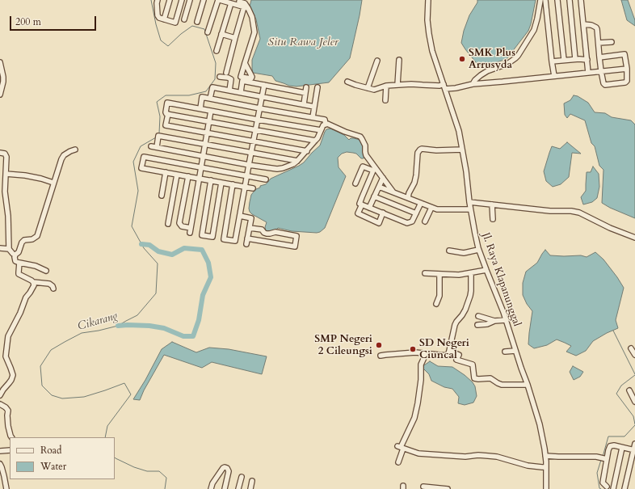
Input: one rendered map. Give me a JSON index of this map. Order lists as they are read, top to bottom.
{
  "streets": {
    "street": ["Jl. Raya Klapanunggal"]
  },
  "water": ["Situ Rawa Jeler", "Cikarang"],
  "places": ["SMK Plus Arrusyda", "SMP Negeri 2 Cileungsi", "SD Negeri Ciuncal"],
  "legend": ["Road", "Water"],
  "scale_bar": "200 m"
}
